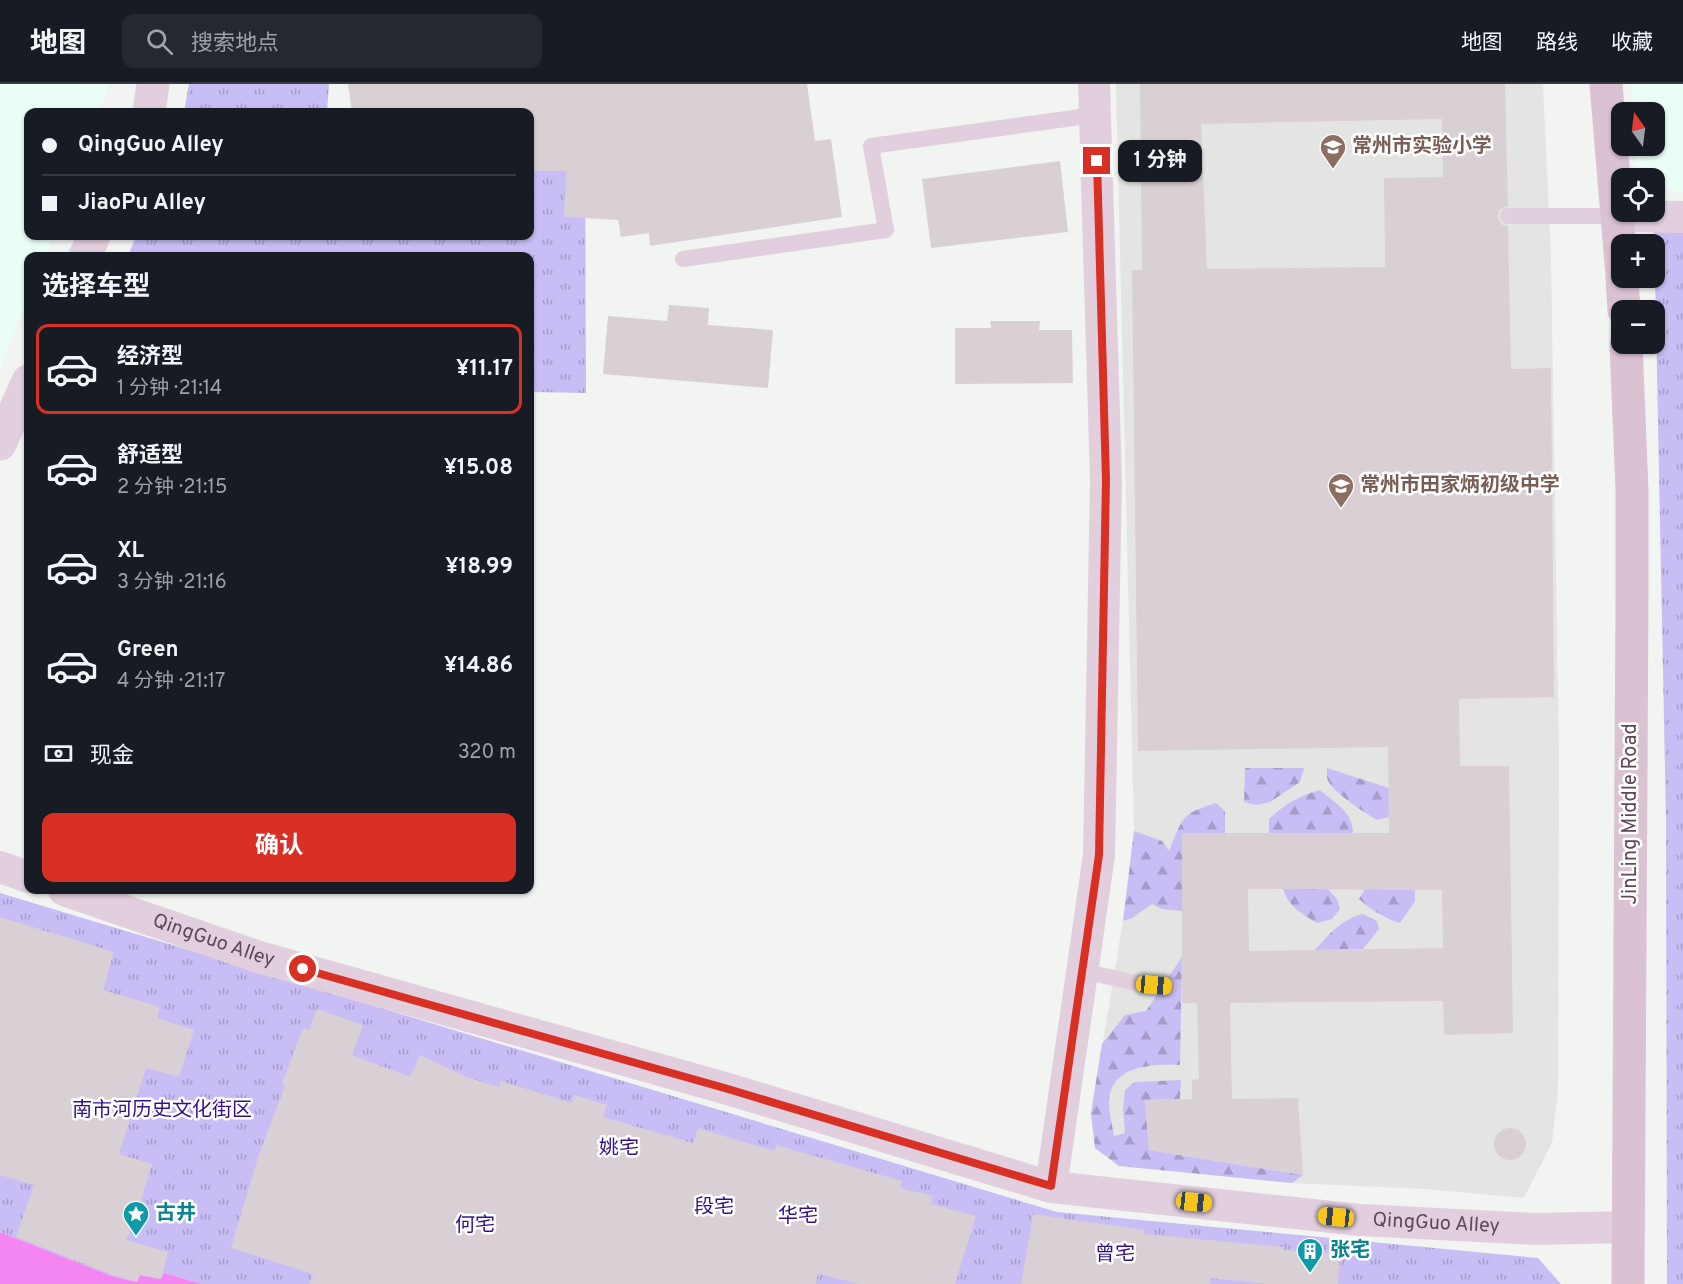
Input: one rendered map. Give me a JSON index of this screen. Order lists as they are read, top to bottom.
{
  "streets": {
    "main road": ["JinLing Middle Road"],
    "street": ["QingGuo Alley"]
  },
  "crossings": [
    ["JinLing Middle Road", "QingGuo Alley"]
  ],
  "parks": [
    "南市河历史文化街区",
    "姚宅",
    "段宅",
    "华宅",
    "何宅",
    "曾宅"
  ],
  "places": {
    "school or university": ["常州市实验小学", "常州市田家炳初级中学"],
    "place": ["古井"],
    "building": ["张宅"]
  },
  "north": "top",
  "page": {
    "header": "地图",
    "search": "搜索地点",
    "nav": ["地图", "路线", "收藏"],
    "map_buttons": ["+", "−"],
    "banner": ["QingGuo Alley", "JiaoPu Alley"],
    "bubble": "1 分钟",
    "heading": "选择车型",
    "list": [
      {
        "name": "经济型",
        "note": "1 分钟 · 21:14",
        "value": "¥11.17"
      },
      {
        "name": "舒适型",
        "note": "2 分钟 · 21:15",
        "value": "¥15.08"
      },
      {
        "name": "XL",
        "note": "3 分钟 · 21:16",
        "value": "¥18.99"
      },
      {
        "name": "Green",
        "note": "4 分钟 · 21:17",
        "value": "¥14.86"
      }
    ],
    "pay": ["现金", "320 m"],
    "buttons": "确认"
  }
}
